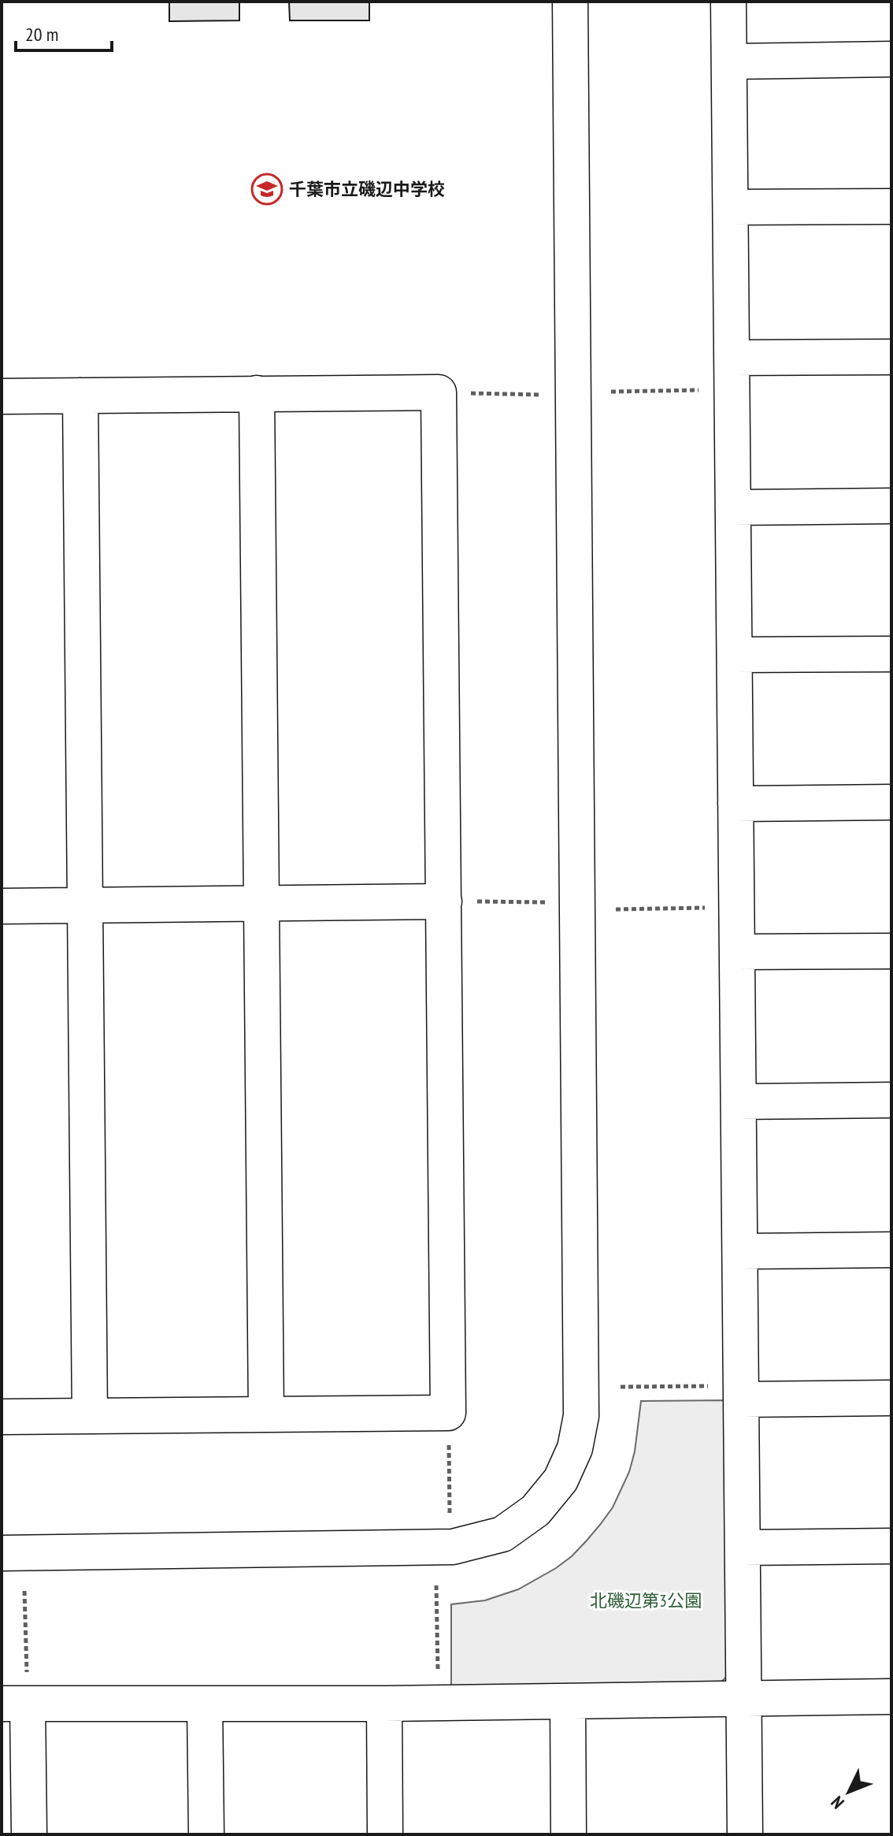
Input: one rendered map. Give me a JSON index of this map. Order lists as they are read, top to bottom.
{
  "parks": ["北磯辺第3公園"],
  "places": {
    "school or university": ["千葉市立磯辺中学校"]
  },
  "scale_bar": "20 m",
  "north": "bottom left"
}
